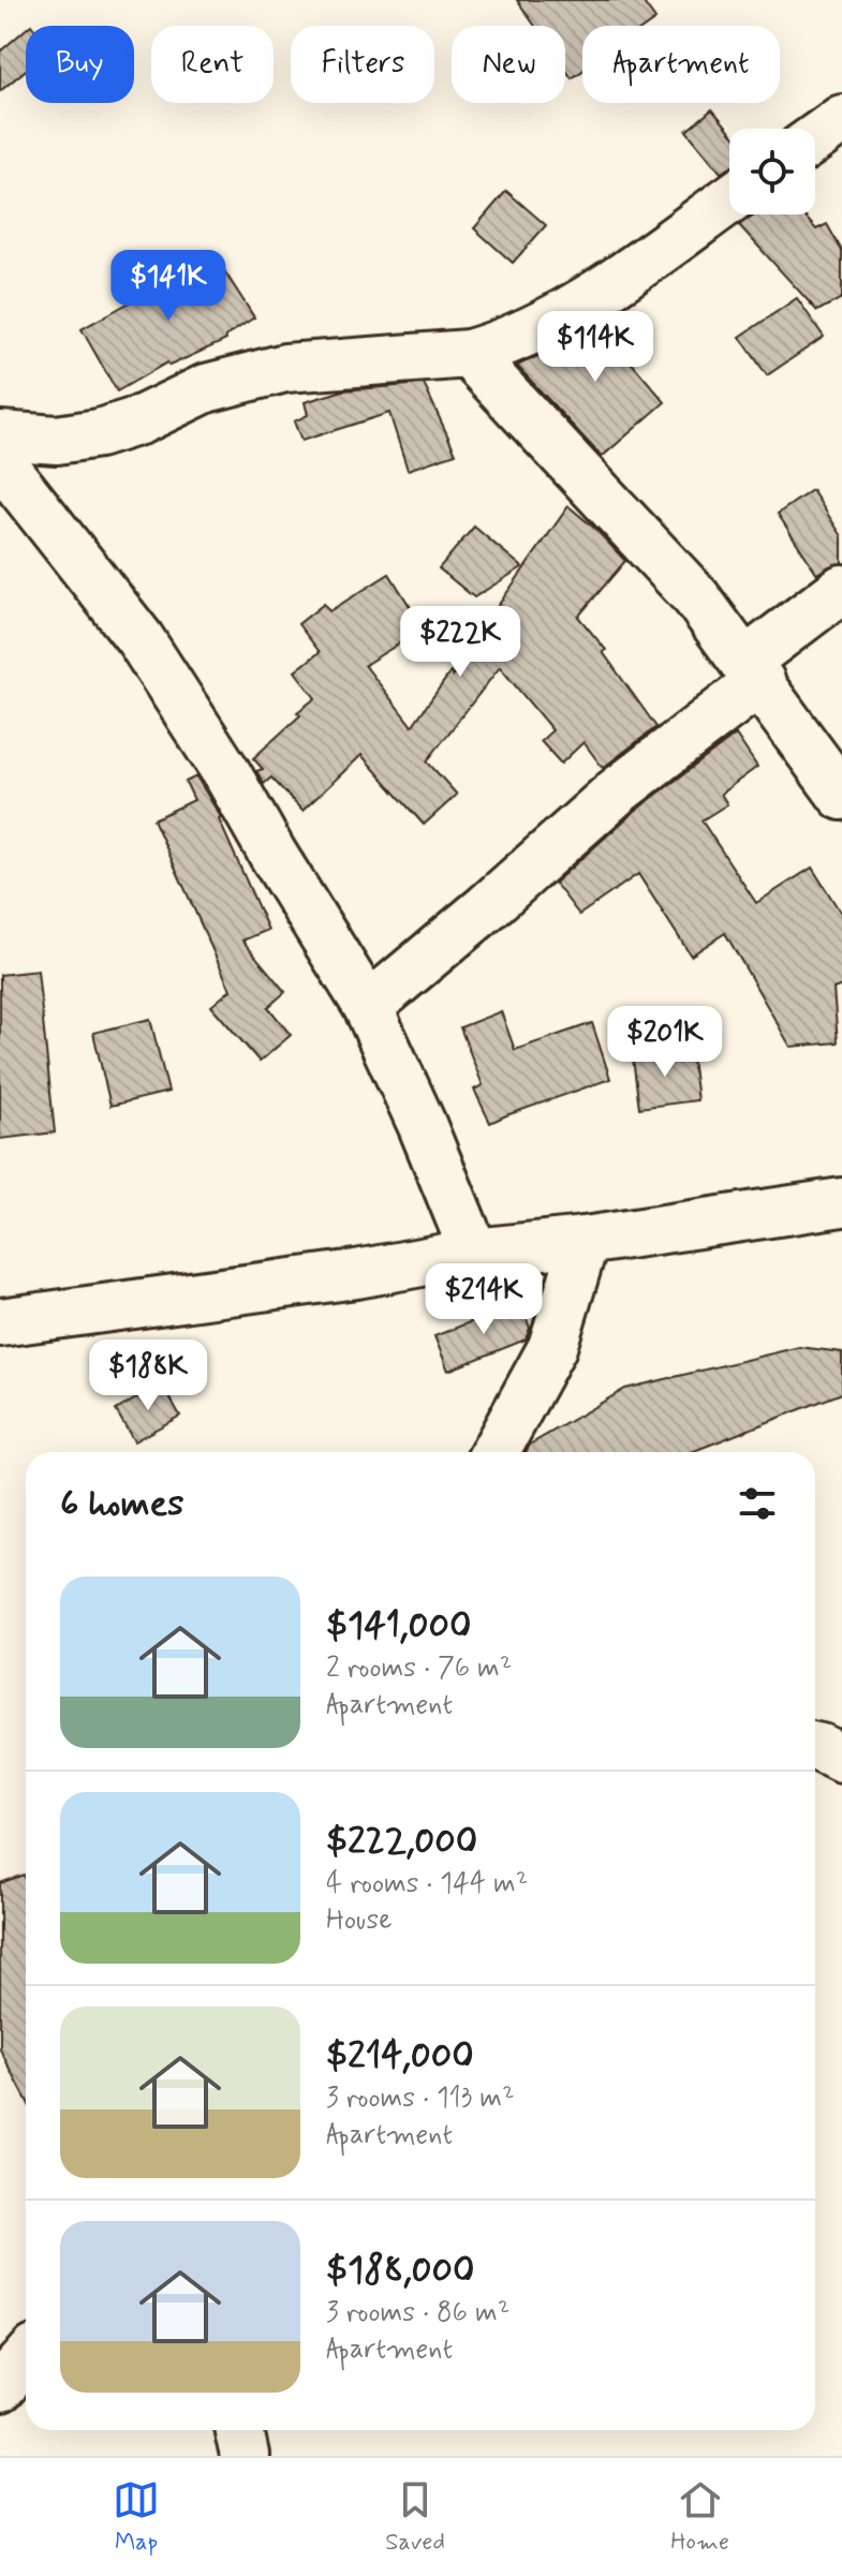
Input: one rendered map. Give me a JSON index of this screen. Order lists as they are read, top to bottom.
{
  "page": {
    "chip": [
      "Buy",
      "Rent",
      "Filters",
      "New",
      "Apartment"
    ],
    "price": [
      "$141K",
      "$114K",
      "$222K",
      "$201K",
      "$214K",
      "$188K"
    ],
    "heading": "6 homes",
    "list": [
      {
        "name": "$141,000",
        "note": "2 rooms · 76 m² · Apartment"
      },
      {
        "name": "$222,000",
        "note": "4 rooms · 144 m² · House"
      },
      {
        "name": "$214,000",
        "note": "3 rooms · 113 m² · Apartment"
      },
      {
        "name": "$188,000",
        "note": "3 rooms · 86 m² · Apartment"
      }
    ],
    "tabs": ["Map", "Saved", "Home"]
  }
}
